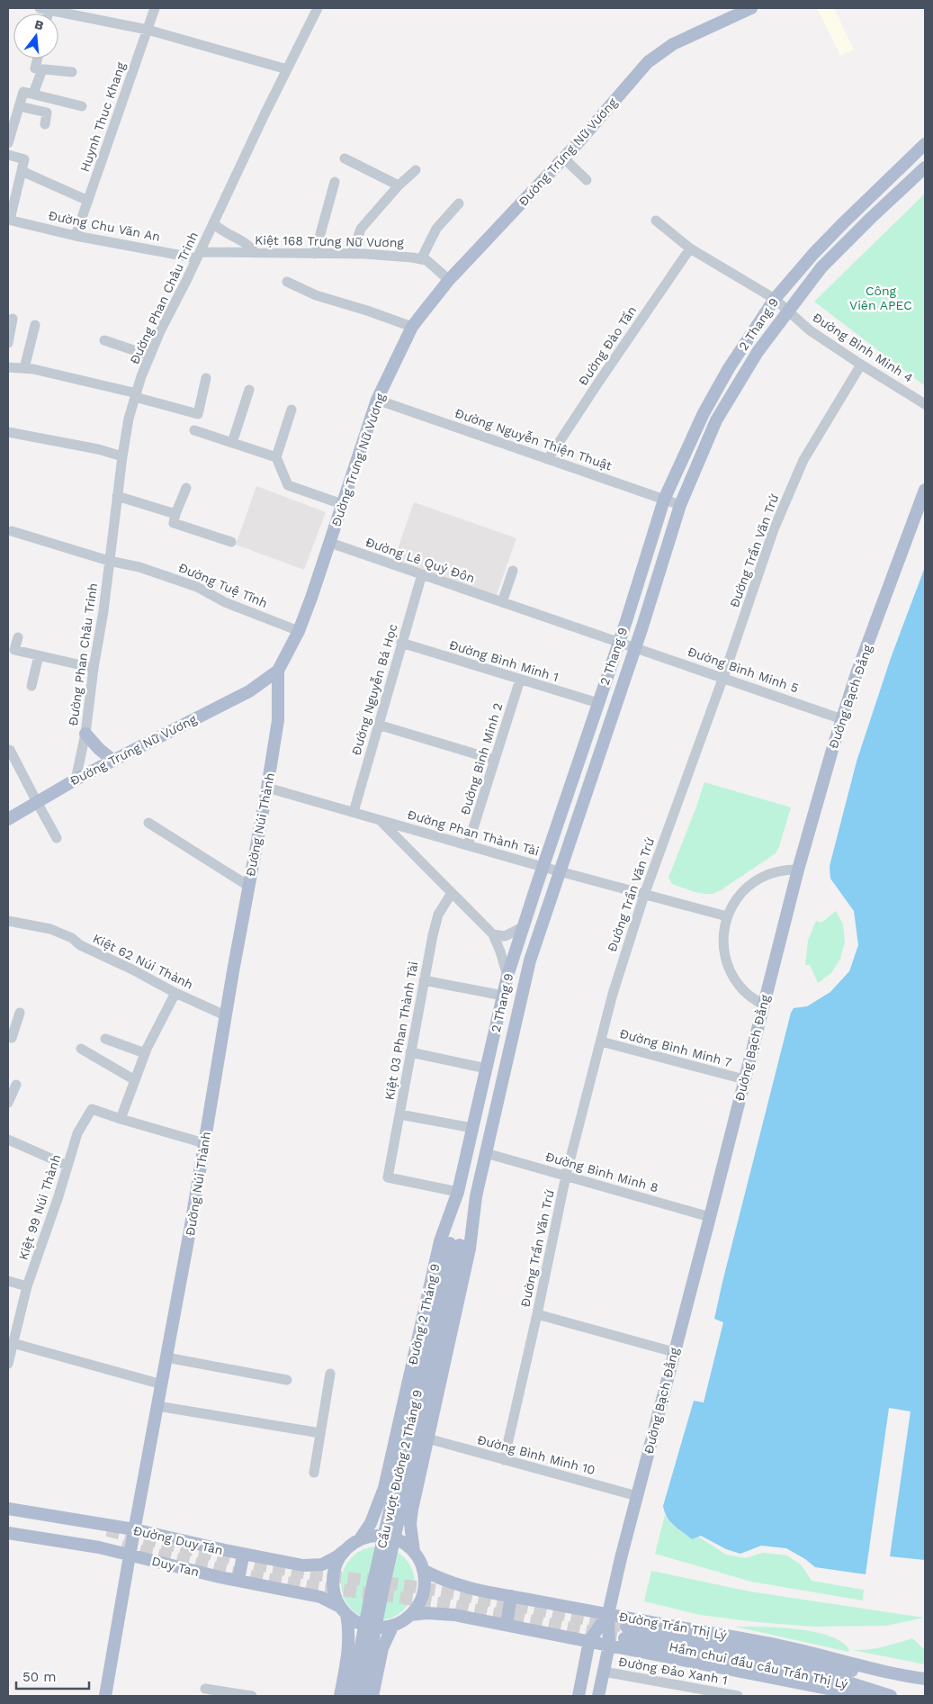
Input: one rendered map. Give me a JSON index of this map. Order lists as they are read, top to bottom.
{
  "streets": {
    "main road": [
      "Đường Trưng Nữ Vương",
      "2 Thang 9",
      "Đường Bạch Đằng",
      "Đường Núi Thành",
      "Đường 2 Tháng 9",
      "Cầu vượt Đường 2 Tháng 9",
      "Đường Duy Tân",
      "Duy Tan",
      "Đường Trần Thị Lý",
      "Hầm chui đầu cầu Trần Thị Lý"
    ],
    "street": [
      "Huynh Thuc Khang",
      "Đường Chu Văn An",
      "Kiệt 168 Trưng Nữ Vương",
      "Đường Phan Châu Trinh",
      "Đường Đào Tấn",
      "Đường Bình Minh 4",
      "Đường Nguyễn Thiện Thuật",
      "Đường Trần Văn Trứ",
      "Đường Lê Quý Đôn",
      "Đường Tuệ Tĩnh",
      "Đường Bình Minh 1",
      "Đường Bình Minh 5",
      "Đường Nguyễn Bá Học",
      "Đường Bình Minh 2",
      "Đường Phan Thành Tài",
      "Kiệt 62 Núi Thành",
      "Kiệt 03 Phan Thành Tài",
      "Đường Bình Minh 7",
      "Đường Bình Minh 8",
      "Kiệt 99 Núi Thành",
      "Đường Bình Minh 10",
      "Đường Đảo Xanh 1"
    ]
  },
  "crossings": [
    ["Huynh Thuc Khang", "Đường Chu Văn An"],
    ["Đường Trưng Nữ Vương", "Kiệt 168 Trưng Nữ Vương"],
    ["Đường Trưng Nữ Vương", "Đường Phan Châu Trinh"],
    ["Đường Trưng Nữ Vương", "Đường Nguyễn Thiện Thuật"],
    ["Đường Trưng Nữ Vương", "Đường Lê Quý Đôn"],
    ["Đường Trưng Nữ Vương", "Đường Tuệ Tĩnh"],
    ["Đường Trưng Nữ Vương", "Đường Núi Thành"],
    ["Đường Chu Văn An", "Kiệt 168 Trưng Nữ Vương"],
    ["Đường Chu Văn An", "Đường Phan Châu Trinh"],
    ["Kiệt 168 Trưng Nữ Vương", "Đường Phan Châu Trinh"],
    ["Đường Phan Châu Trinh", "Đường Tuệ Tĩnh"],
    ["2 Thang 9", "Đường Bình Minh 4"],
    ["2 Thang 9", "Đường Nguyễn Thiện Thuật"],
    ["2 Thang 9", "Đường Lê Quý Đôn"],
    ["2 Thang 9", "Đường Bình Minh 1"],
    ["2 Thang 9", "Đường Bình Minh 5"],
    ["2 Thang 9", "Đường Phan Thành Tài"],
    ["2 Thang 9", "Kiệt 03 Phan Thành Tài"],
    ["2 Thang 9", "Đường Bình Minh 8"],
    ["2 Thang 9", "Đường 2 Tháng 9"],
    ["2 Thang 9", "Cầu vượt Đường 2 Tháng 9"],
    ["Đường Đào Tấn", "Đường Bình Minh 4"],
    ["Đường Đào Tấn", "Đường Nguyễn Thiện Thuật"],
    ["Đường Bình Minh 4", "Đường Trần Văn Trứ"],
    ["Đường Trần Văn Trứ", "Đường Bình Minh 5"],
    ["Đường Trần Văn Trứ", "Đường Phan Thành Tài"],
    ["Đường Trần Văn Trứ", "Đường Bình Minh 7"],
    ["Đường Trần Văn Trứ", "Đường Bình Minh 8"],
    ["Đường Trần Văn Trứ", "Đường Bình Minh 10"],
    ["Đường Lê Quý Đôn", "Đường Bình Minh 5"],
    ["Đường Lê Quý Đôn", "Đường Nguyễn Bá Học"],
    ["Đường Bình Minh 1", "Đường Nguyễn Bá Học"],
    ["Đường Bình Minh 1", "Đường Bình Minh 2"],
    ["Đường Bình Minh 5", "Đường Bạch Đằng"],
    ["Đường Nguyễn Bá Học", "Đường Phan Thành Tài"],
    ["Đường Bạch Đằng", "Đường Bình Minh 7"],
    ["Đường Bạch Đằng", "Đường Bình Minh 8"],
    ["Đường Bạch Đằng", "Đường Bình Minh 10"],
    ["Đường Bạch Đằng", "Đường Trần Thị Lý"],
    ["Đường Bình Minh 2", "Đường Phan Thành Tài"],
    ["Đường Núi Thành", "Đường Phan Thành Tài"],
    ["Đường Núi Thành", "Kiệt 62 Núi Thành"],
    ["Đường Núi Thành", "Đường Duy Tân"],
    ["Đường Núi Thành", "Duy Tan"],
    ["Đường Phan Thành Tài", "Kiệt 03 Phan Thành Tài"],
    ["Kiệt 03 Phan Thành Tài", "Đường 2 Tháng 9"],
    ["Đường 2 Tháng 9", "Đường Duy Tân"],
    ["Đường 2 Tháng 9", "Duy Tan"],
    ["Đường 2 Tháng 9", "Đường Trần Thị Lý"],
    ["Đường Duy Tân", "Duy Tan"],
    ["Đường Duy Tân", "Đường Trần Thị Lý"],
    ["Duy Tan", "Đường Trần Thị Lý"],
    ["Đường Trần Thị Lý", "Hầm chui đầu cầu Trần Thị Lý"]
  ],
  "parks": ["Công Viên APEC"],
  "scale_bar": "50 m",
  "north": "top"
}
